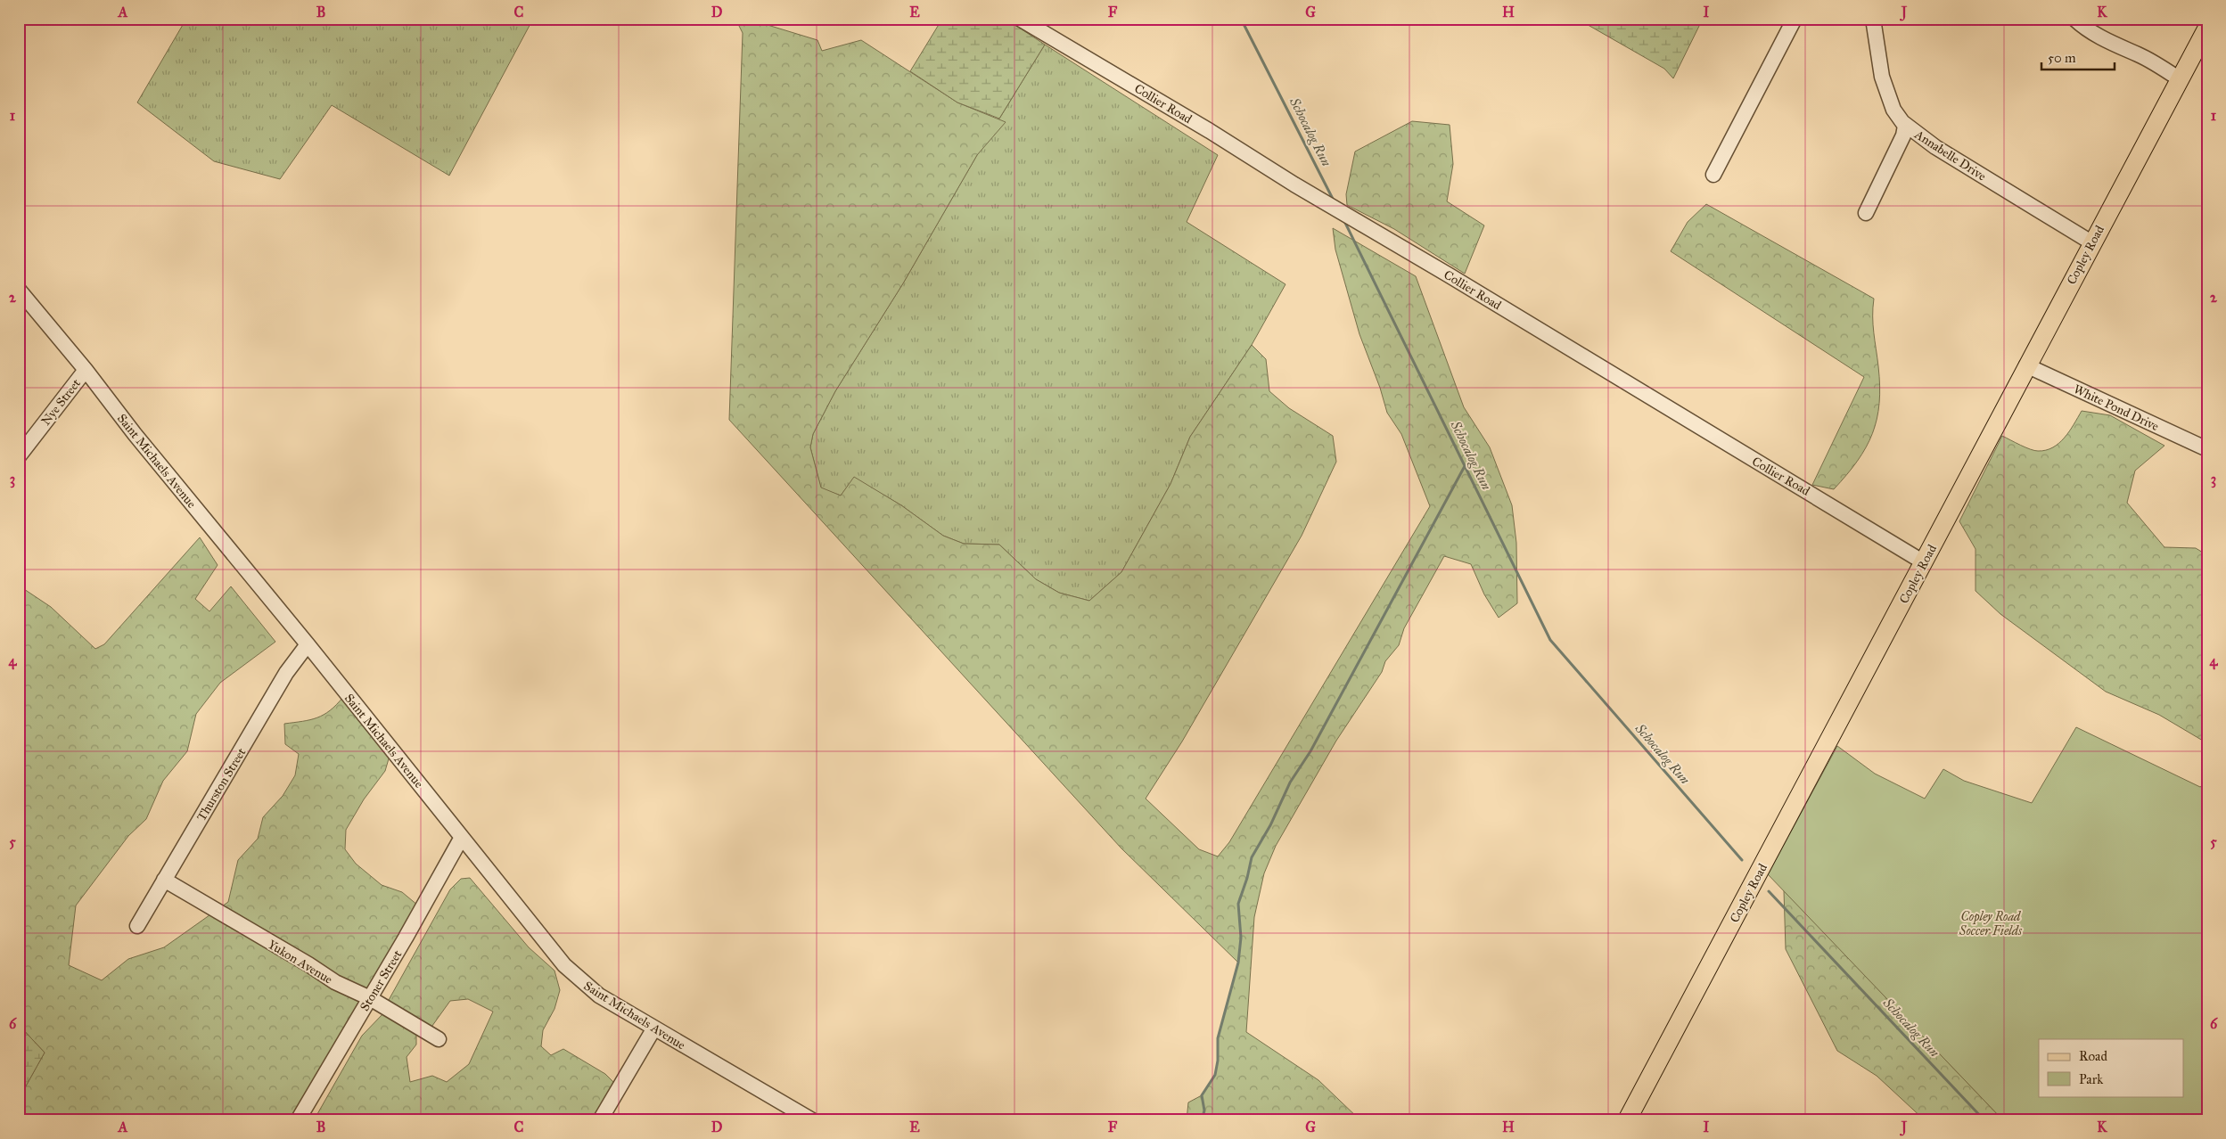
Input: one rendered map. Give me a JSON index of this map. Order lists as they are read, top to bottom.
{
  "streets": {
    "main road": ["Copley Road"],
    "street": [
      "Collier Road",
      "Annabelle Drive",
      "Nye Street",
      "White Pond Drive",
      "Saint Michaels Avenue",
      "Thurston Street",
      "Yukon Avenue",
      "Stoner Street"
    ]
  },
  "crossings": [
    ["Collier Road", "Copley Road"],
    ["Annabelle Drive", "Copley Road"],
    ["Copley Road", "White Pond Drive"],
    ["Nye Street", "Saint Michaels Avenue"],
    ["Saint Michaels Avenue", "Thurston Street"],
    ["Saint Michaels Avenue", "Stoner Street"],
    ["Thurston Street", "Yukon Avenue"],
    ["Yukon Avenue", "Stoner Street"]
  ],
  "water": ["Schocalog Run"],
  "parks": ["Copley Road Soccer Fields"],
  "legend": ["Road", "Park"],
  "scale_bar": "50 m",
  "grid": {
    "columns": [
      "A",
      "B",
      "C",
      "D",
      "E",
      "F",
      "G",
      "H",
      "I",
      "J",
      "K"
    ],
    "rows": [
      "1",
      "2",
      "3",
      "4",
      "5",
      "6"
    ]
  }
}
